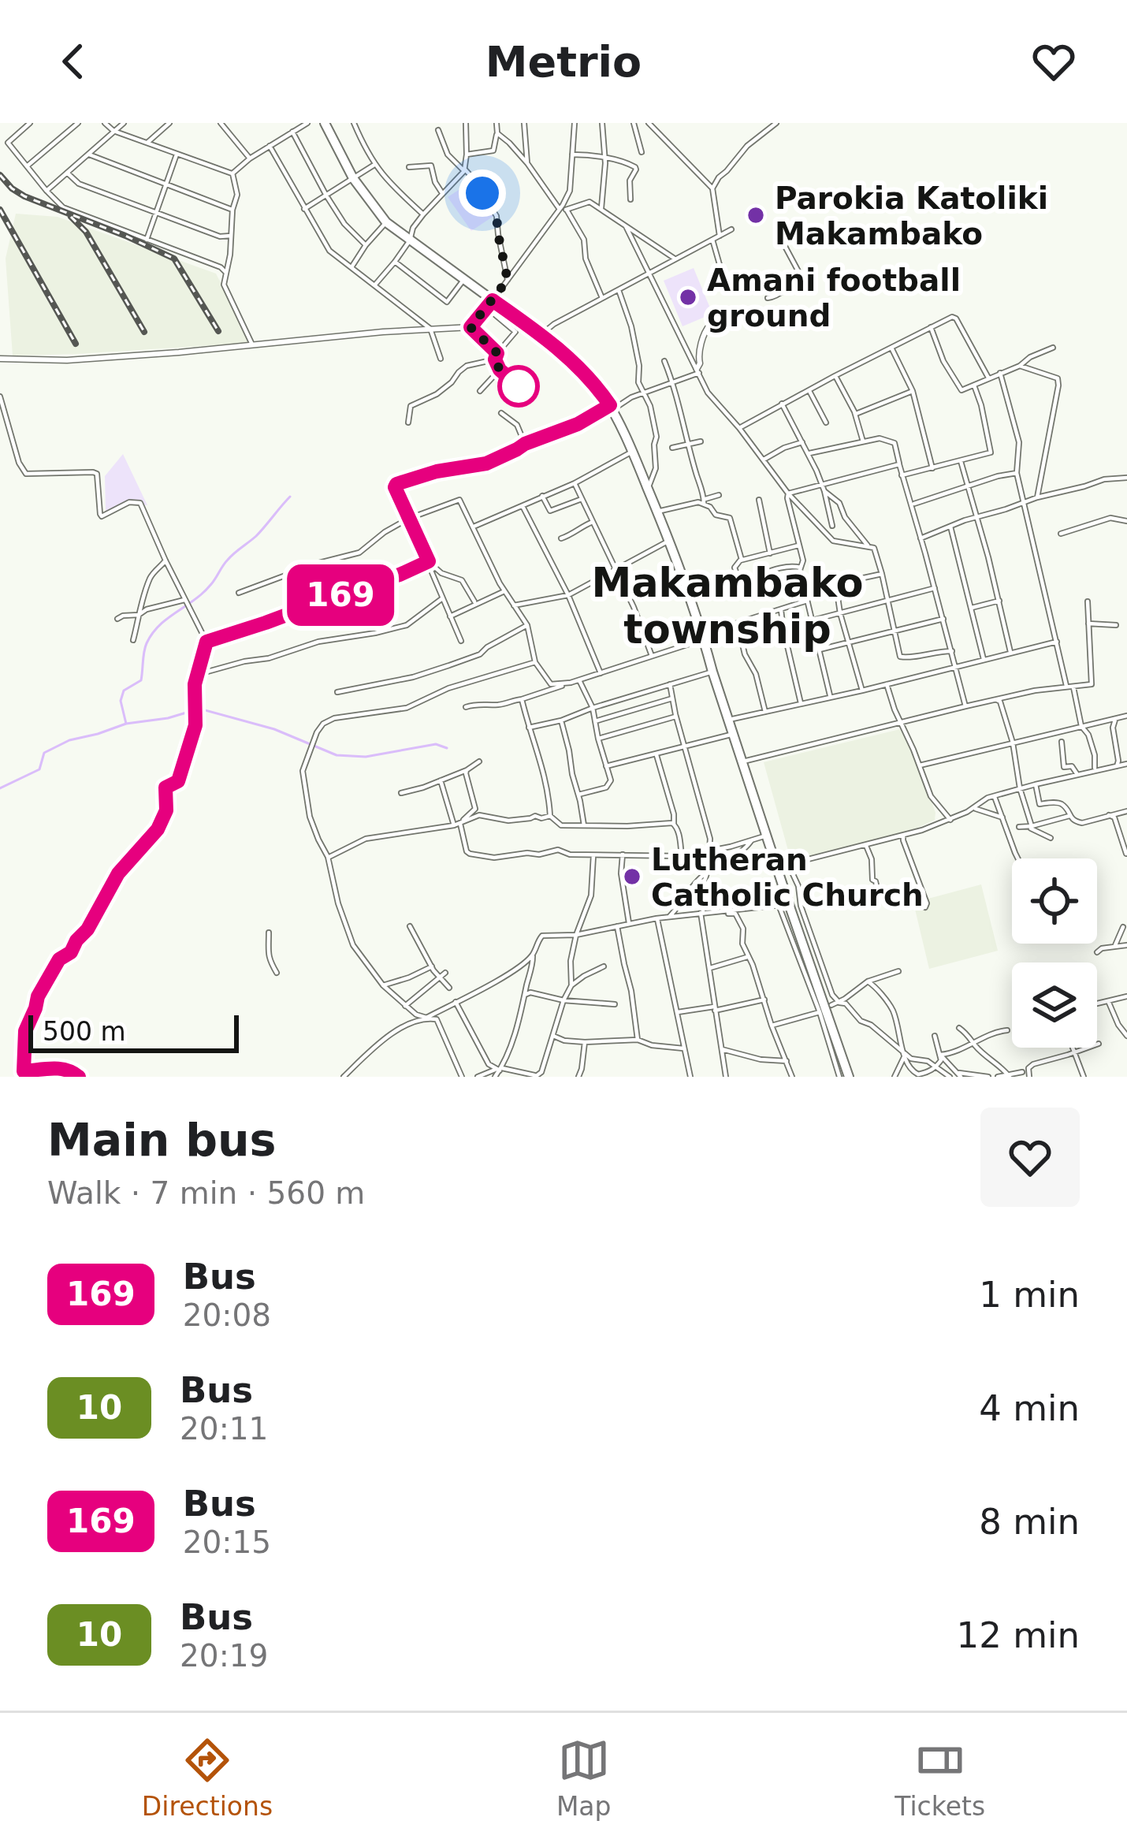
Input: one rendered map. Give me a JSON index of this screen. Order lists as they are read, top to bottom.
{
  "districts": ["Makambako township"],
  "places": ["Parokia Katoliki Makambako", "Amani football ground", "Lutheran Catholic Church"],
  "lines": ["bus line 169"],
  "scale_bar": "500 m",
  "page": {
    "header": "Metrio",
    "on_map": "169",
    "scale": "500 m",
    "heading": ["Main bus", "Walk · 7 min · 560 m"],
    "list": [
      {
        "mark": "169",
        "name": "Bus",
        "note": "20:08",
        "value": "1 min"
      },
      {
        "mark": "10",
        "name": "Bus",
        "note": "20:11",
        "value": "4 min"
      },
      {
        "mark": "169",
        "name": "Bus",
        "note": "20:15",
        "value": "8 min"
      },
      {
        "mark": "10",
        "name": "Bus",
        "note": "20:19",
        "value": "12 min"
      }
    ],
    "tabs": ["Directions", "Map", "Tickets"]
  }
}
